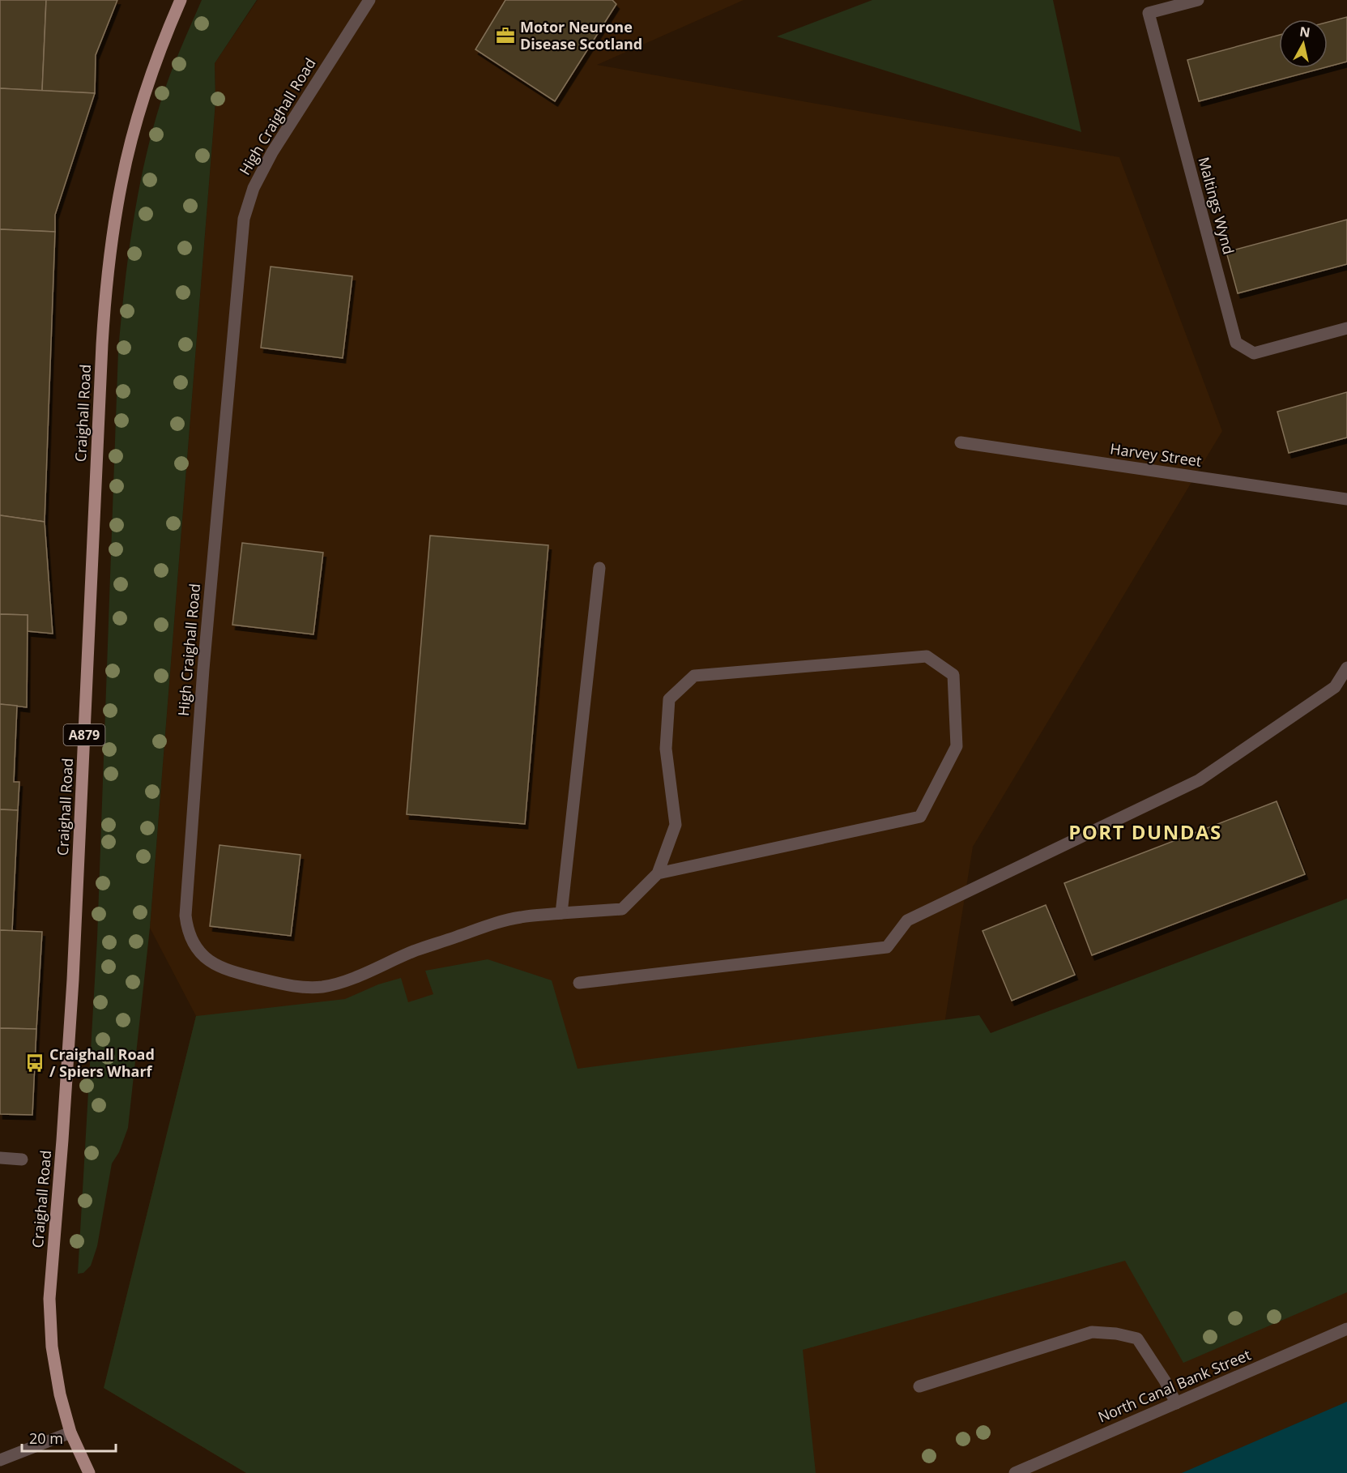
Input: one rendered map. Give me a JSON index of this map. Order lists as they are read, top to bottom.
{
  "streets": {
    "main road": ["Craighall Road", "A879"],
    "street": [
      "High Craighall Road",
      "Maltings Wynd",
      "Harvey Street",
      "North Canal Bank Street"
    ]
  },
  "districts": ["PORT DUNDAS"],
  "places": {
    "office": ["Motor Neurone Disease Scotland"],
    "bus stop": ["Craighall Road / Spiers Wharf"]
  },
  "scale_bar": "20 m",
  "north": "top"
}
